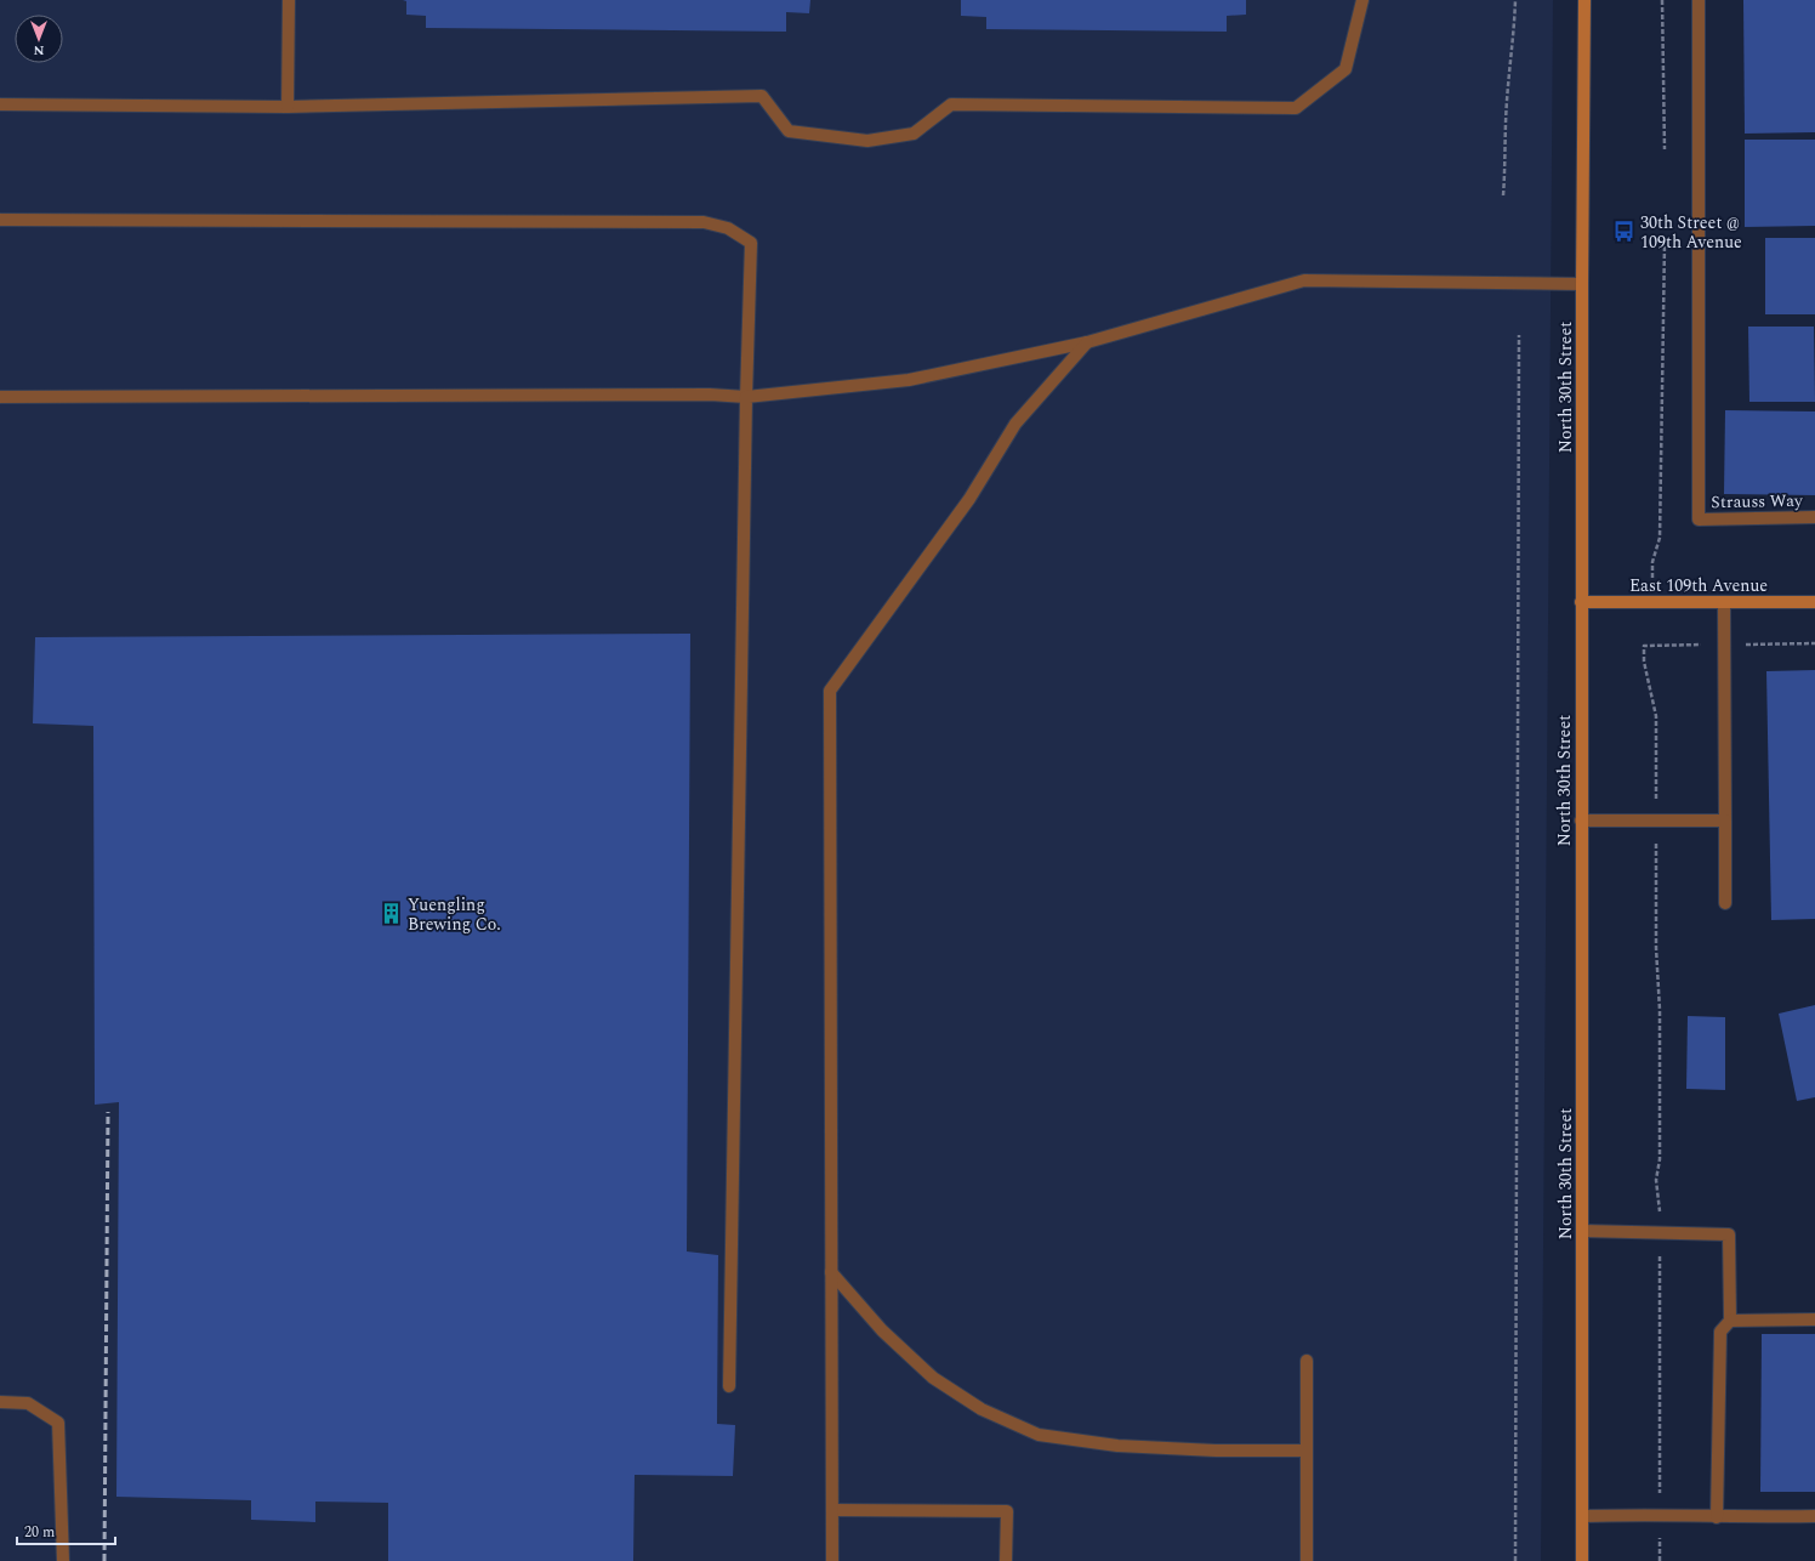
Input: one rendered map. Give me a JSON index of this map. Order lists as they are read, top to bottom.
{
  "streets": {
    "main road": ["North 30th Street", "East 109th Avenue"],
    "street": ["Strauss Way"]
  },
  "crossings": [
    ["North 30th Street", "East 109th Avenue"]
  ],
  "places": {
    "bus stop": ["30th Street @ 109th Avenue"],
    "building": ["Yuengling Brewing Co."]
  },
  "scale_bar": "20 m",
  "north": "bottom"
}
